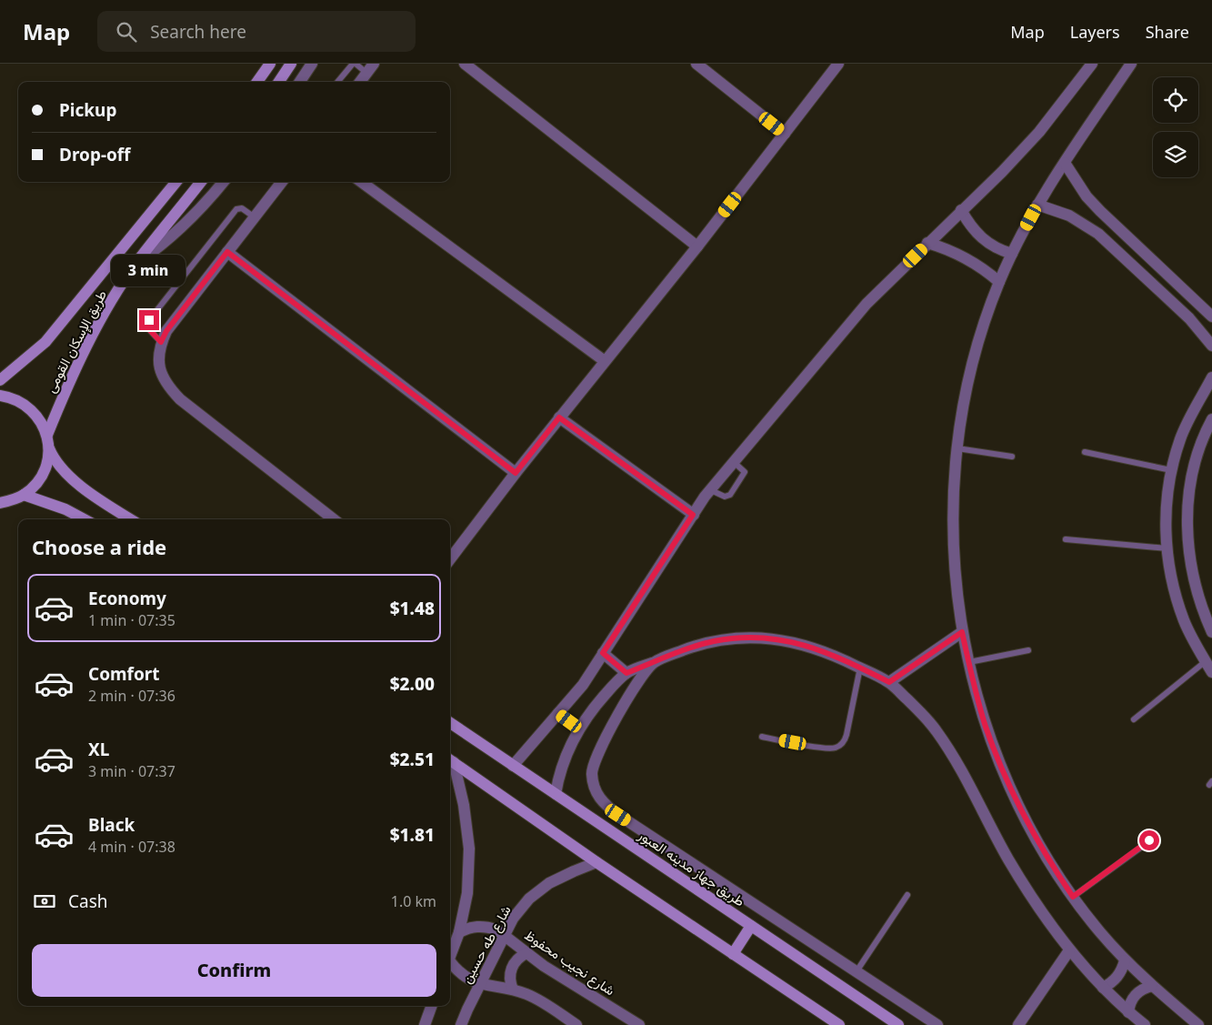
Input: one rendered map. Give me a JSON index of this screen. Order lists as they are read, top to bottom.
{
  "streets": {
    "main road": ["طريق الإسكان القومى", "طريق جهاز مدينه العبور"],
    "street": ["شارع طه حسين", "شارع نجيب محفوظ"]
  },
  "crossings": [
    ["شارع طه حسين", "شارع نجيب محفوظ"]
  ],
  "page": {
    "header": "Map",
    "search": "Search here",
    "nav": ["Map", "Layers", "Share"],
    "banner": ["Pickup", "Drop-off"],
    "bubble": "3 min",
    "heading": "Choose a ride",
    "list": [
      {
        "name": "Economy",
        "note": "1 min · 07:35",
        "value": "$1.48"
      },
      {
        "name": "Comfort",
        "note": "2 min · 07:36",
        "value": "$2.00"
      },
      {
        "name": "XL",
        "note": "3 min · 07:37",
        "value": "$2.51"
      },
      {
        "name": "Black",
        "note": "4 min · 07:38",
        "value": "$1.81"
      }
    ],
    "pay": ["Cash", "1.0 km"],
    "buttons": "Confirm"
  }
}
